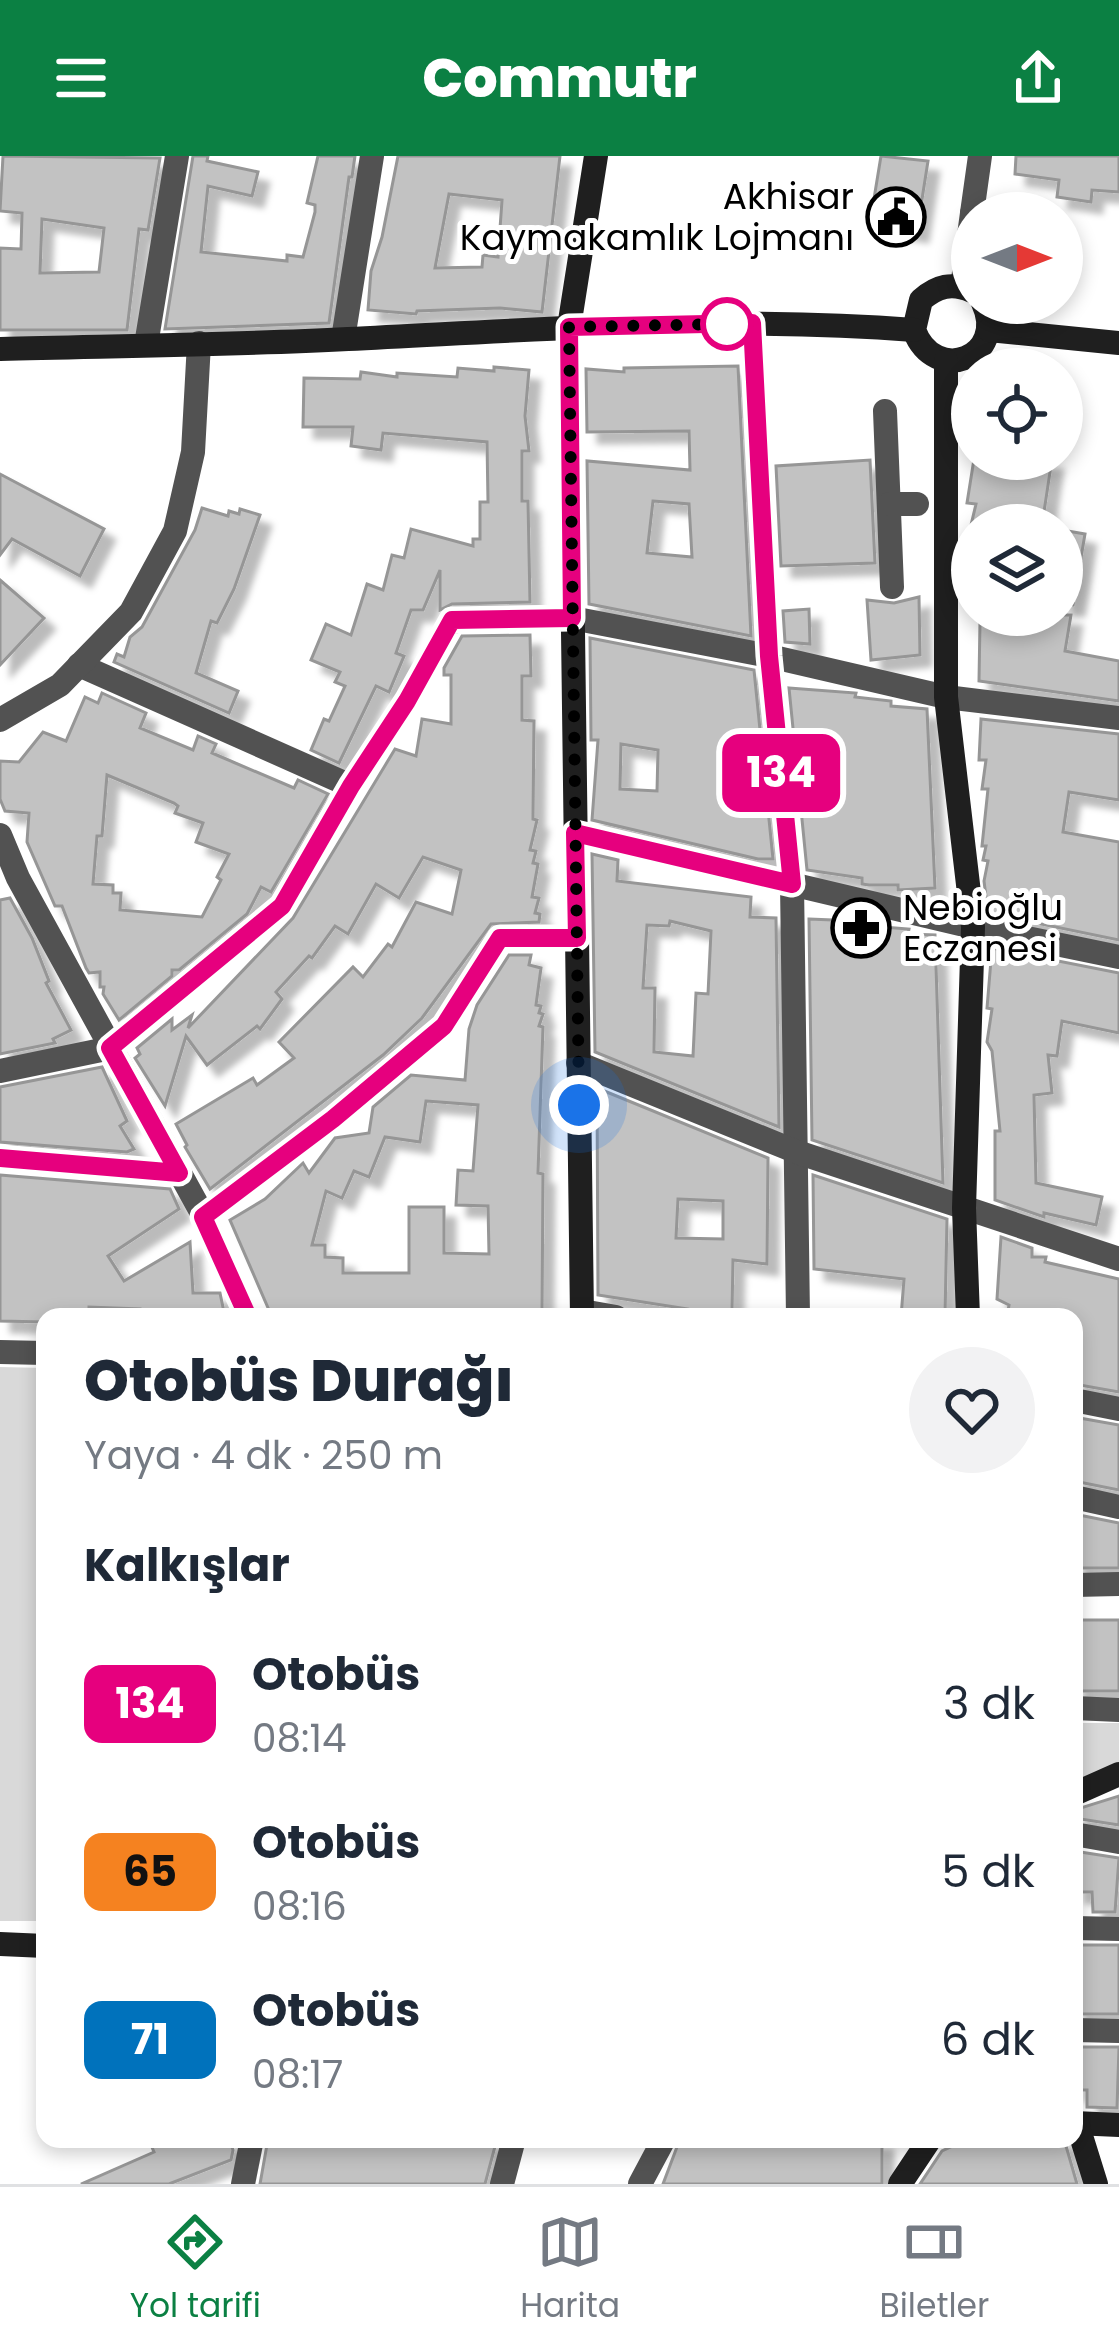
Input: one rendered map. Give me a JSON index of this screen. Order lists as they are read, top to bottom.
{
  "places": {
    "public building": ["Akhisar Kaymakamlık Lojmanı"],
    "pharmacy": ["Nebioğlu Eczanesi"]
  },
  "lines": ["bus line 134"],
  "north": "right",
  "page": {
    "header": "Commutr",
    "on_map": "134",
    "heading": [
      ["Otobüs Durağı", "Yaya · 4 dk · 250 m"],
      "Kalkışlar"
    ],
    "list": [
      {
        "mark": "134",
        "name": "Otobüs",
        "note": "08:14",
        "value": "3 dk"
      },
      {
        "mark": "65",
        "name": "Otobüs",
        "note": "08:16",
        "value": "5 dk"
      },
      {
        "mark": "71",
        "name": "Otobüs",
        "note": "08:17",
        "value": "6 dk"
      }
    ],
    "tabs": ["Yol tarifi", "Harita", "Biletler"]
  }
}
